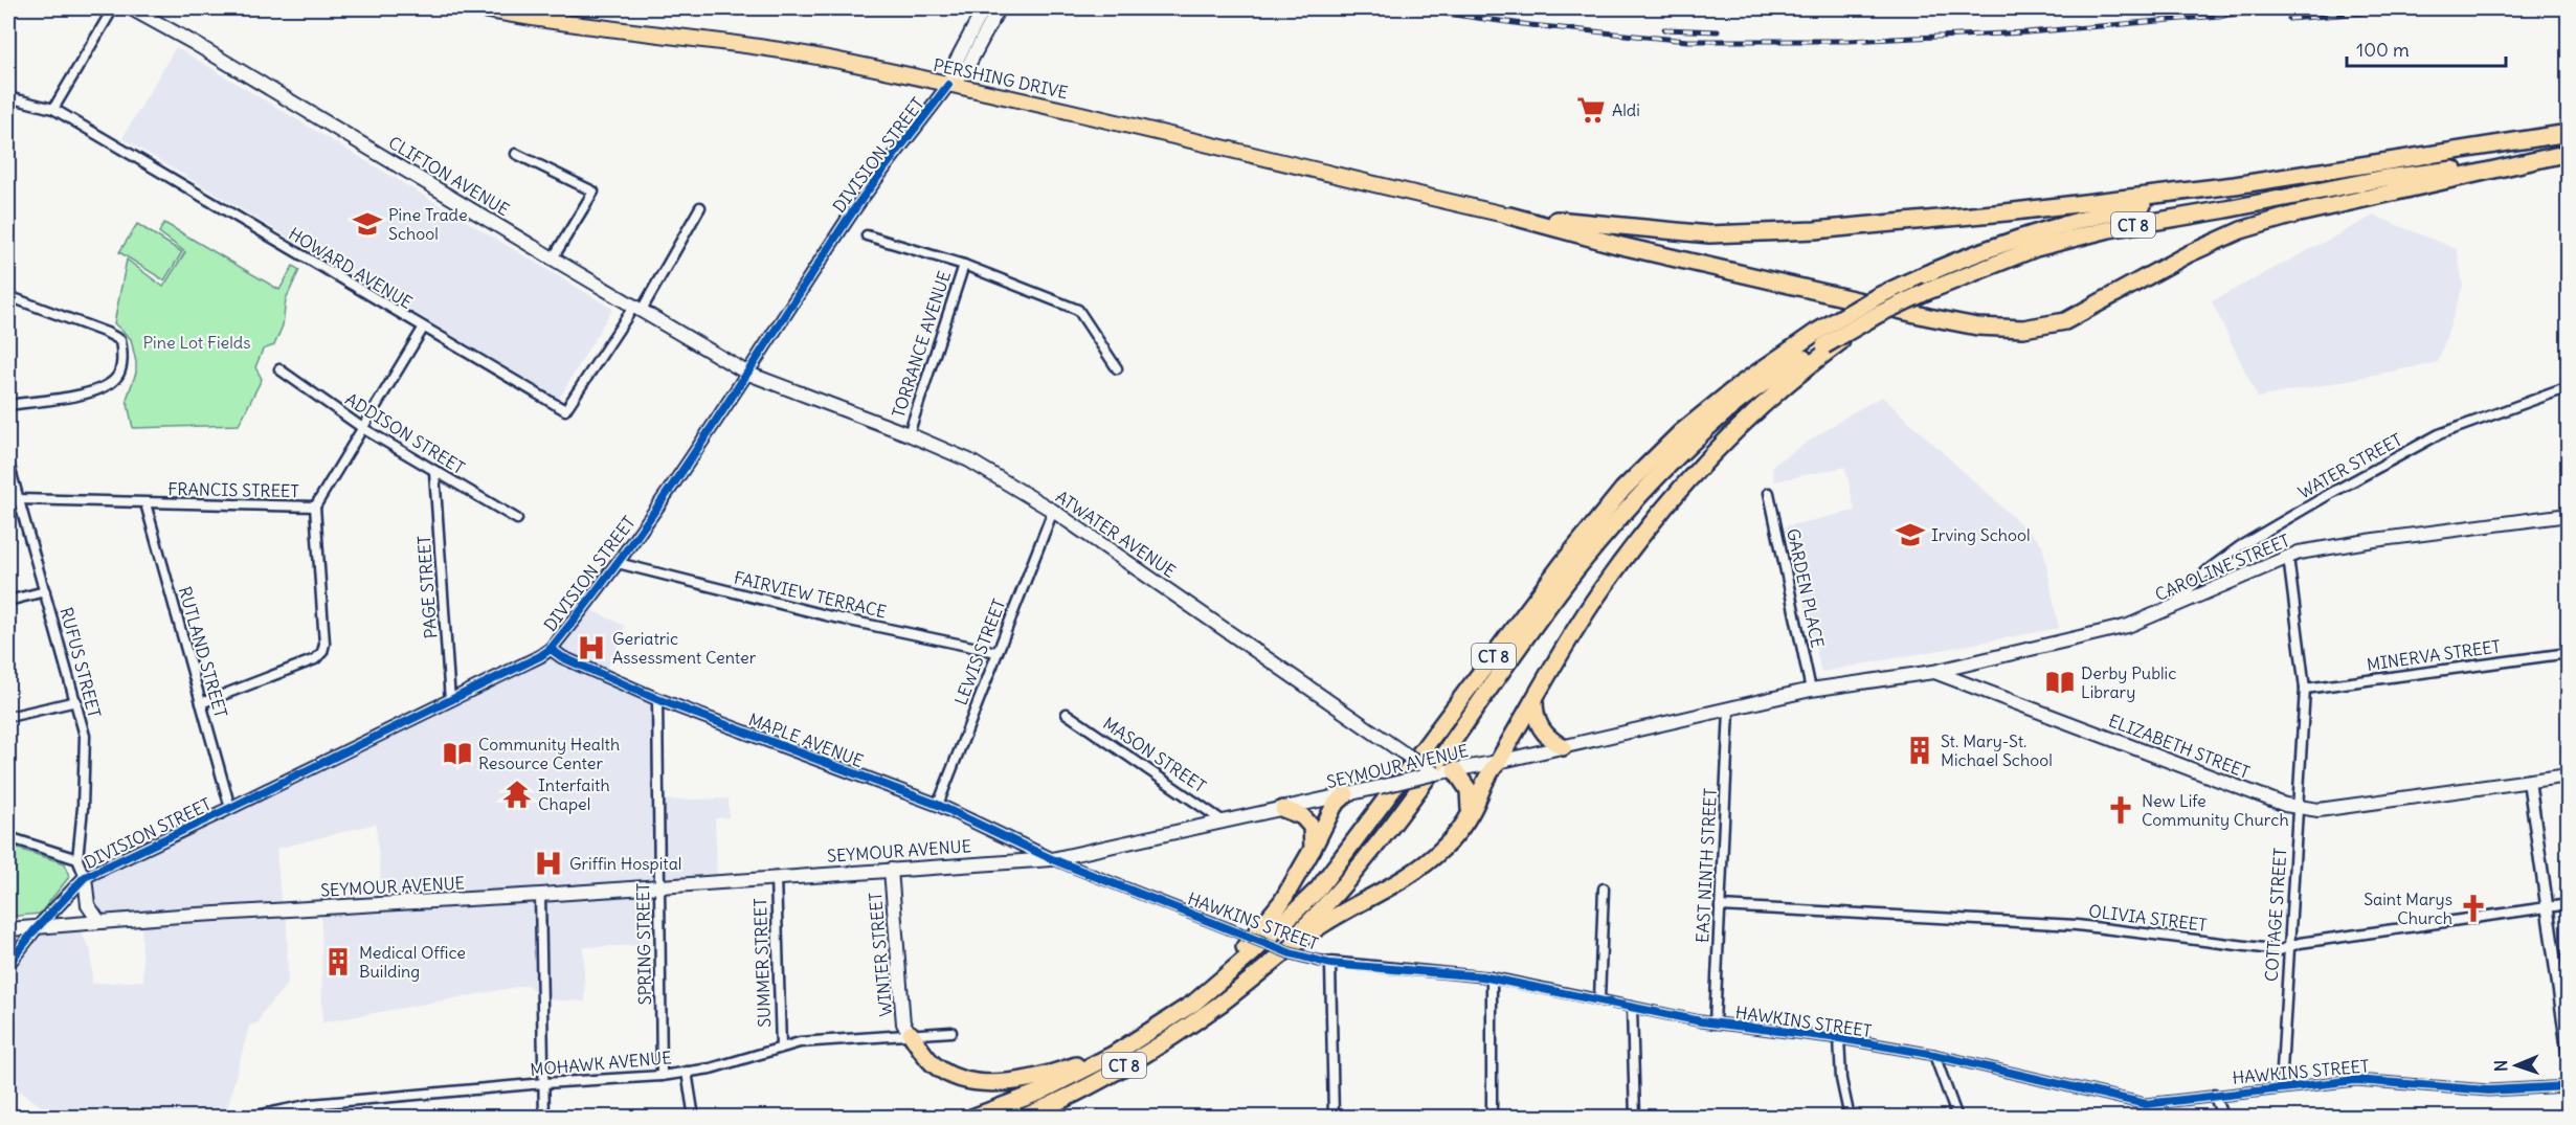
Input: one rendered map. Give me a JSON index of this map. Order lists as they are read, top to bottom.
{
  "streets": {
    "highway": ["CT 8"],
    "main road": [
      "PERSHING DRIVE",
      "DIVISION STREET",
      "CLIFTON AVENUE",
      "ATWATER AVENUE",
      "CAROLINE STREET",
      "ELIZABETH STREET",
      "SEYMOUR AVENUE",
      "WINTER STREET"
    ],
    "street": [
      "HOWARD AVENUE",
      "TORRANCE AVENUE",
      "ADDISON STREET",
      "WATER STREET",
      "FRANCIS STREET",
      "PAGE STREET",
      "GARDEN PLACE",
      "FAIRVIEW TERRACE",
      "RUTLAND STREET",
      "LEWIS STREET",
      "MINERVA STREET",
      "RUFUS STREET",
      "MAPLE AVENUE",
      "MASON STREET",
      "EAST NINTH STREET",
      "COTTAGE STREET",
      "OLIVIA STREET",
      "HAWKINS STREET",
      "SPRING STREET",
      "SUMMER STREET",
      "MOHAWK AVENUE"
    ]
  },
  "crossings": [
    ["PERSHING DRIVE", "DIVISION STREET"],
    ["DIVISION STREET", "CLIFTON AVENUE"],
    ["DIVISION STREET", "ATWATER AVENUE"],
    ["DIVISION STREET", "PAGE STREET"],
    ["DIVISION STREET", "FAIRVIEW TERRACE"],
    ["DIVISION STREET", "RUTLAND STREET"],
    ["DIVISION STREET", "MAPLE AVENUE"],
    ["DIVISION STREET", "SEYMOUR AVENUE"],
    ["CLIFTON AVENUE", "HOWARD AVENUE"],
    ["CLIFTON AVENUE", "ATWATER AVENUE"],
    ["HOWARD AVENUE", "FRANCIS STREET"],
    ["TORRANCE AVENUE", "ATWATER AVENUE"],
    ["ADDISON STREET", "FRANCIS STREET"],
    ["ADDISON STREET", "PAGE STREET"],
    ["WATER STREET", "CAROLINE STREET"],
    ["FRANCIS STREET", "RUTLAND STREET"],
    ["FRANCIS STREET", "RUFUS STREET"],
    ["ATWATER AVENUE", "LEWIS STREET"],
    ["ATWATER AVENUE", "SEYMOUR AVENUE"],
    ["CAROLINE STREET", "ELIZABETH STREET"],
    ["CAROLINE STREET", "SEYMOUR AVENUE"],
    ["CAROLINE STREET", "COTTAGE STREET"],
    ["GARDEN PLACE", "SEYMOUR AVENUE"],
    ["FAIRVIEW TERRACE", "LEWIS STREET"],
    ["LEWIS STREET", "MAPLE AVENUE"],
    ["MINERVA STREET", "COTTAGE STREET"],
    ["MAPLE AVENUE", "SEYMOUR AVENUE"],
    ["MAPLE AVENUE", "HAWKINS STREET"],
    ["MAPLE AVENUE", "SPRING STREET"],
    ["ELIZABETH STREET", "SEYMOUR AVENUE"],
    ["ELIZABETH STREET", "COTTAGE STREET"],
    ["MASON STREET", "SEYMOUR AVENUE"],
    ["SEYMOUR AVENUE", "EAST NINTH STREET"],
    ["SEYMOUR AVENUE", "HAWKINS STREET"],
    ["SEYMOUR AVENUE", "SPRING STREET"],
    ["SEYMOUR AVENUE", "WINTER STREET"],
    ["SEYMOUR AVENUE", "SUMMER STREET"],
    ["EAST NINTH STREET", "OLIVIA STREET"],
    ["EAST NINTH STREET", "HAWKINS STREET"],
    ["COTTAGE STREET", "OLIVIA STREET"],
    ["COTTAGE STREET", "HAWKINS STREET"],
    ["SPRING STREET", "MOHAWK AVENUE"],
    ["WINTER STREET", "MOHAWK AVENUE"],
    ["SUMMER STREET", "MOHAWK AVENUE"]
  ],
  "parks": ["Pine Lot Fields"],
  "places": {
    "supermarket": ["Aldi"],
    "school or university": ["Pine Trade School", "Irving School"],
    "hospital": ["Geriatric Assessment Center", "Griffin Hospital"],
    "library": ["Derby Public Library", "Community Health Resource Center"],
    "building": ["St. Mary-St. Michael School", "Medical Office Building"],
    "temple": ["Interfaith Chapel"],
    "church": ["New Life Community Church", "Saint Marys Church"]
  },
  "scale_bar": "100 m",
  "north": "left"
}
